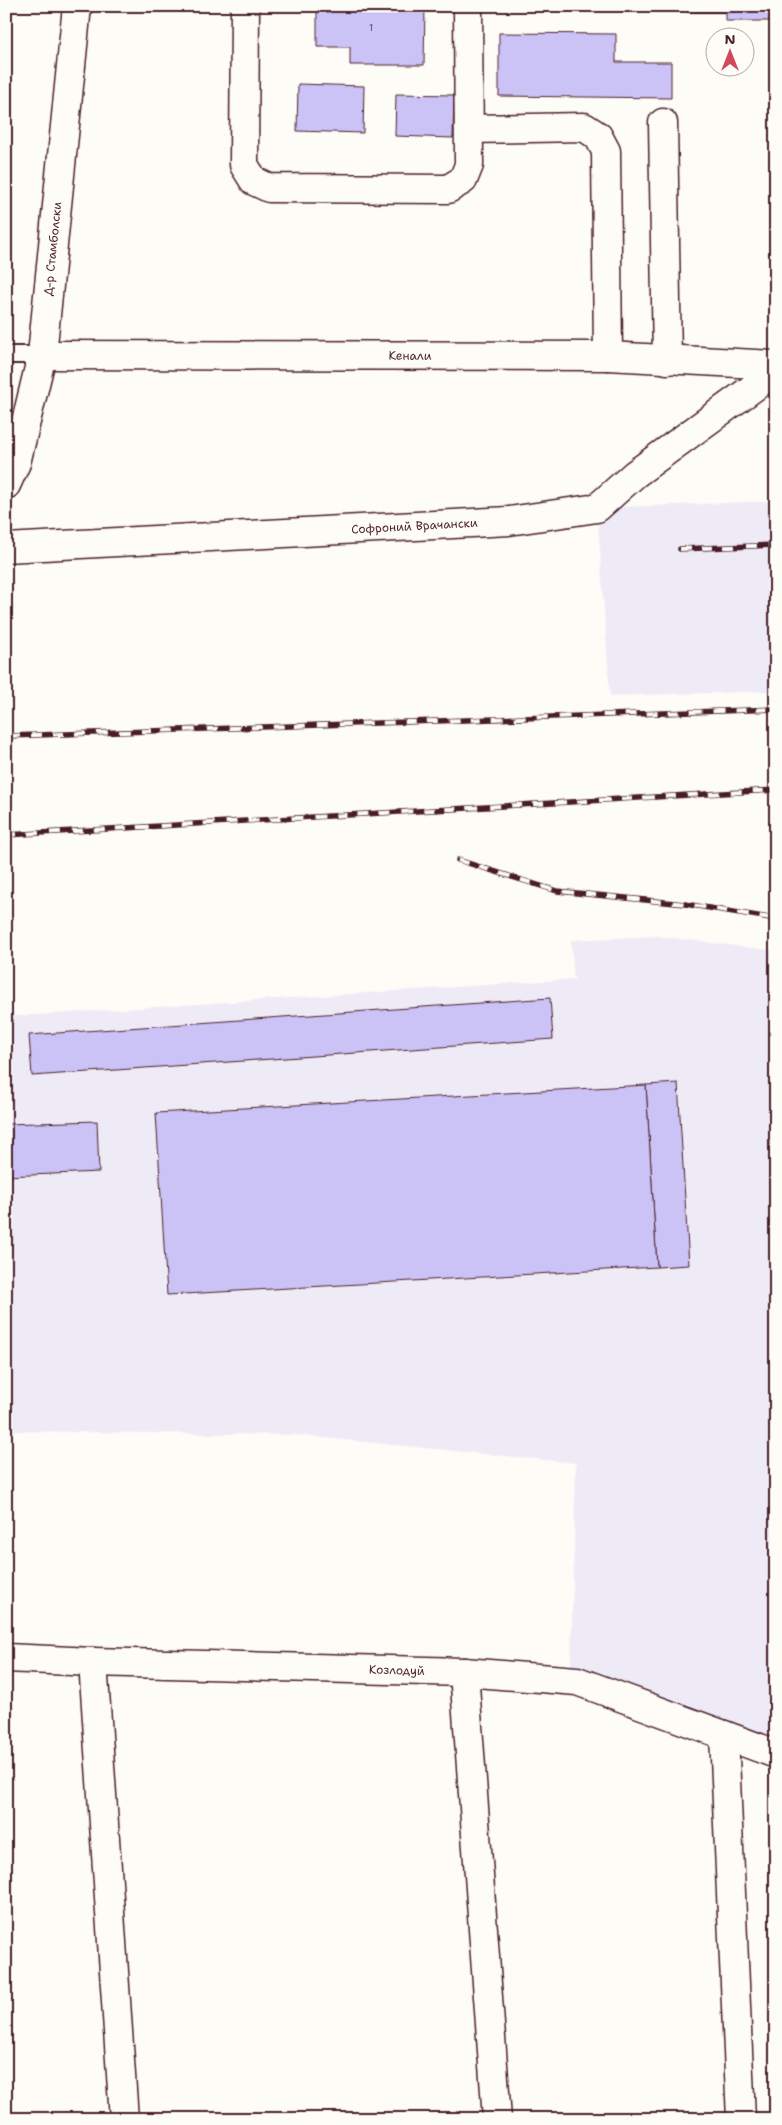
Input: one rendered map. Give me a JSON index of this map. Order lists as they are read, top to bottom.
{
  "streets": {
    "street": [
      "Д-р Стамболски",
      "Кенали",
      "Софроний Врачански",
      "Козлодуй"
    ]
  },
  "crossings": [
    ["Д-р Стамболски", "Кенали"]
  ],
  "house_numbers": ["1"],
  "north": "top"
}
